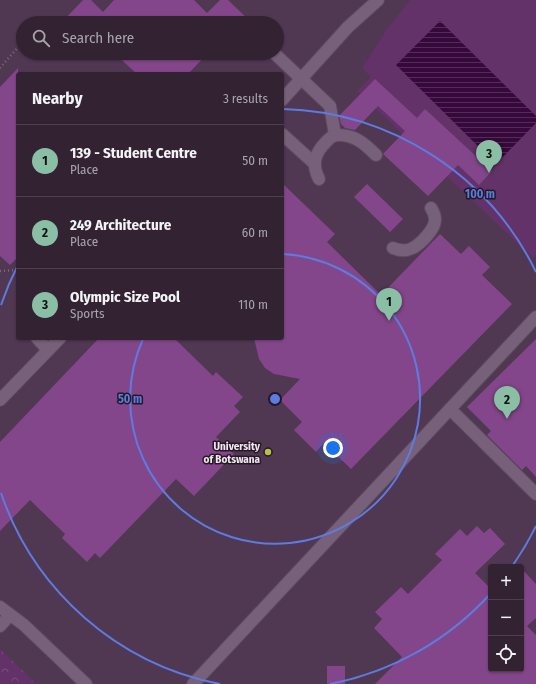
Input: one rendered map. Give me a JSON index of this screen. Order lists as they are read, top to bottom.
{
  "places": ["University of Botswana"],
  "page": {
    "search": "Search here",
    "heading": ["Nearby", "3 results"],
    "list": [
      {
        "mark": "1",
        "name": "139 - Student Centre",
        "note": "Place",
        "value": "50 m"
      },
      {
        "mark": "2",
        "name": "249 Architecture",
        "note": "Place",
        "value": "60 m"
      },
      {
        "mark": "3",
        "name": "Olympic Size Pool",
        "note": "Sports",
        "value": "110 m"
      }
    ],
    "pins": ["3", "1", "2"],
    "map_buttons": ["+", "−"]
  },
  "rings": ["100 m", "50 m"]
}
